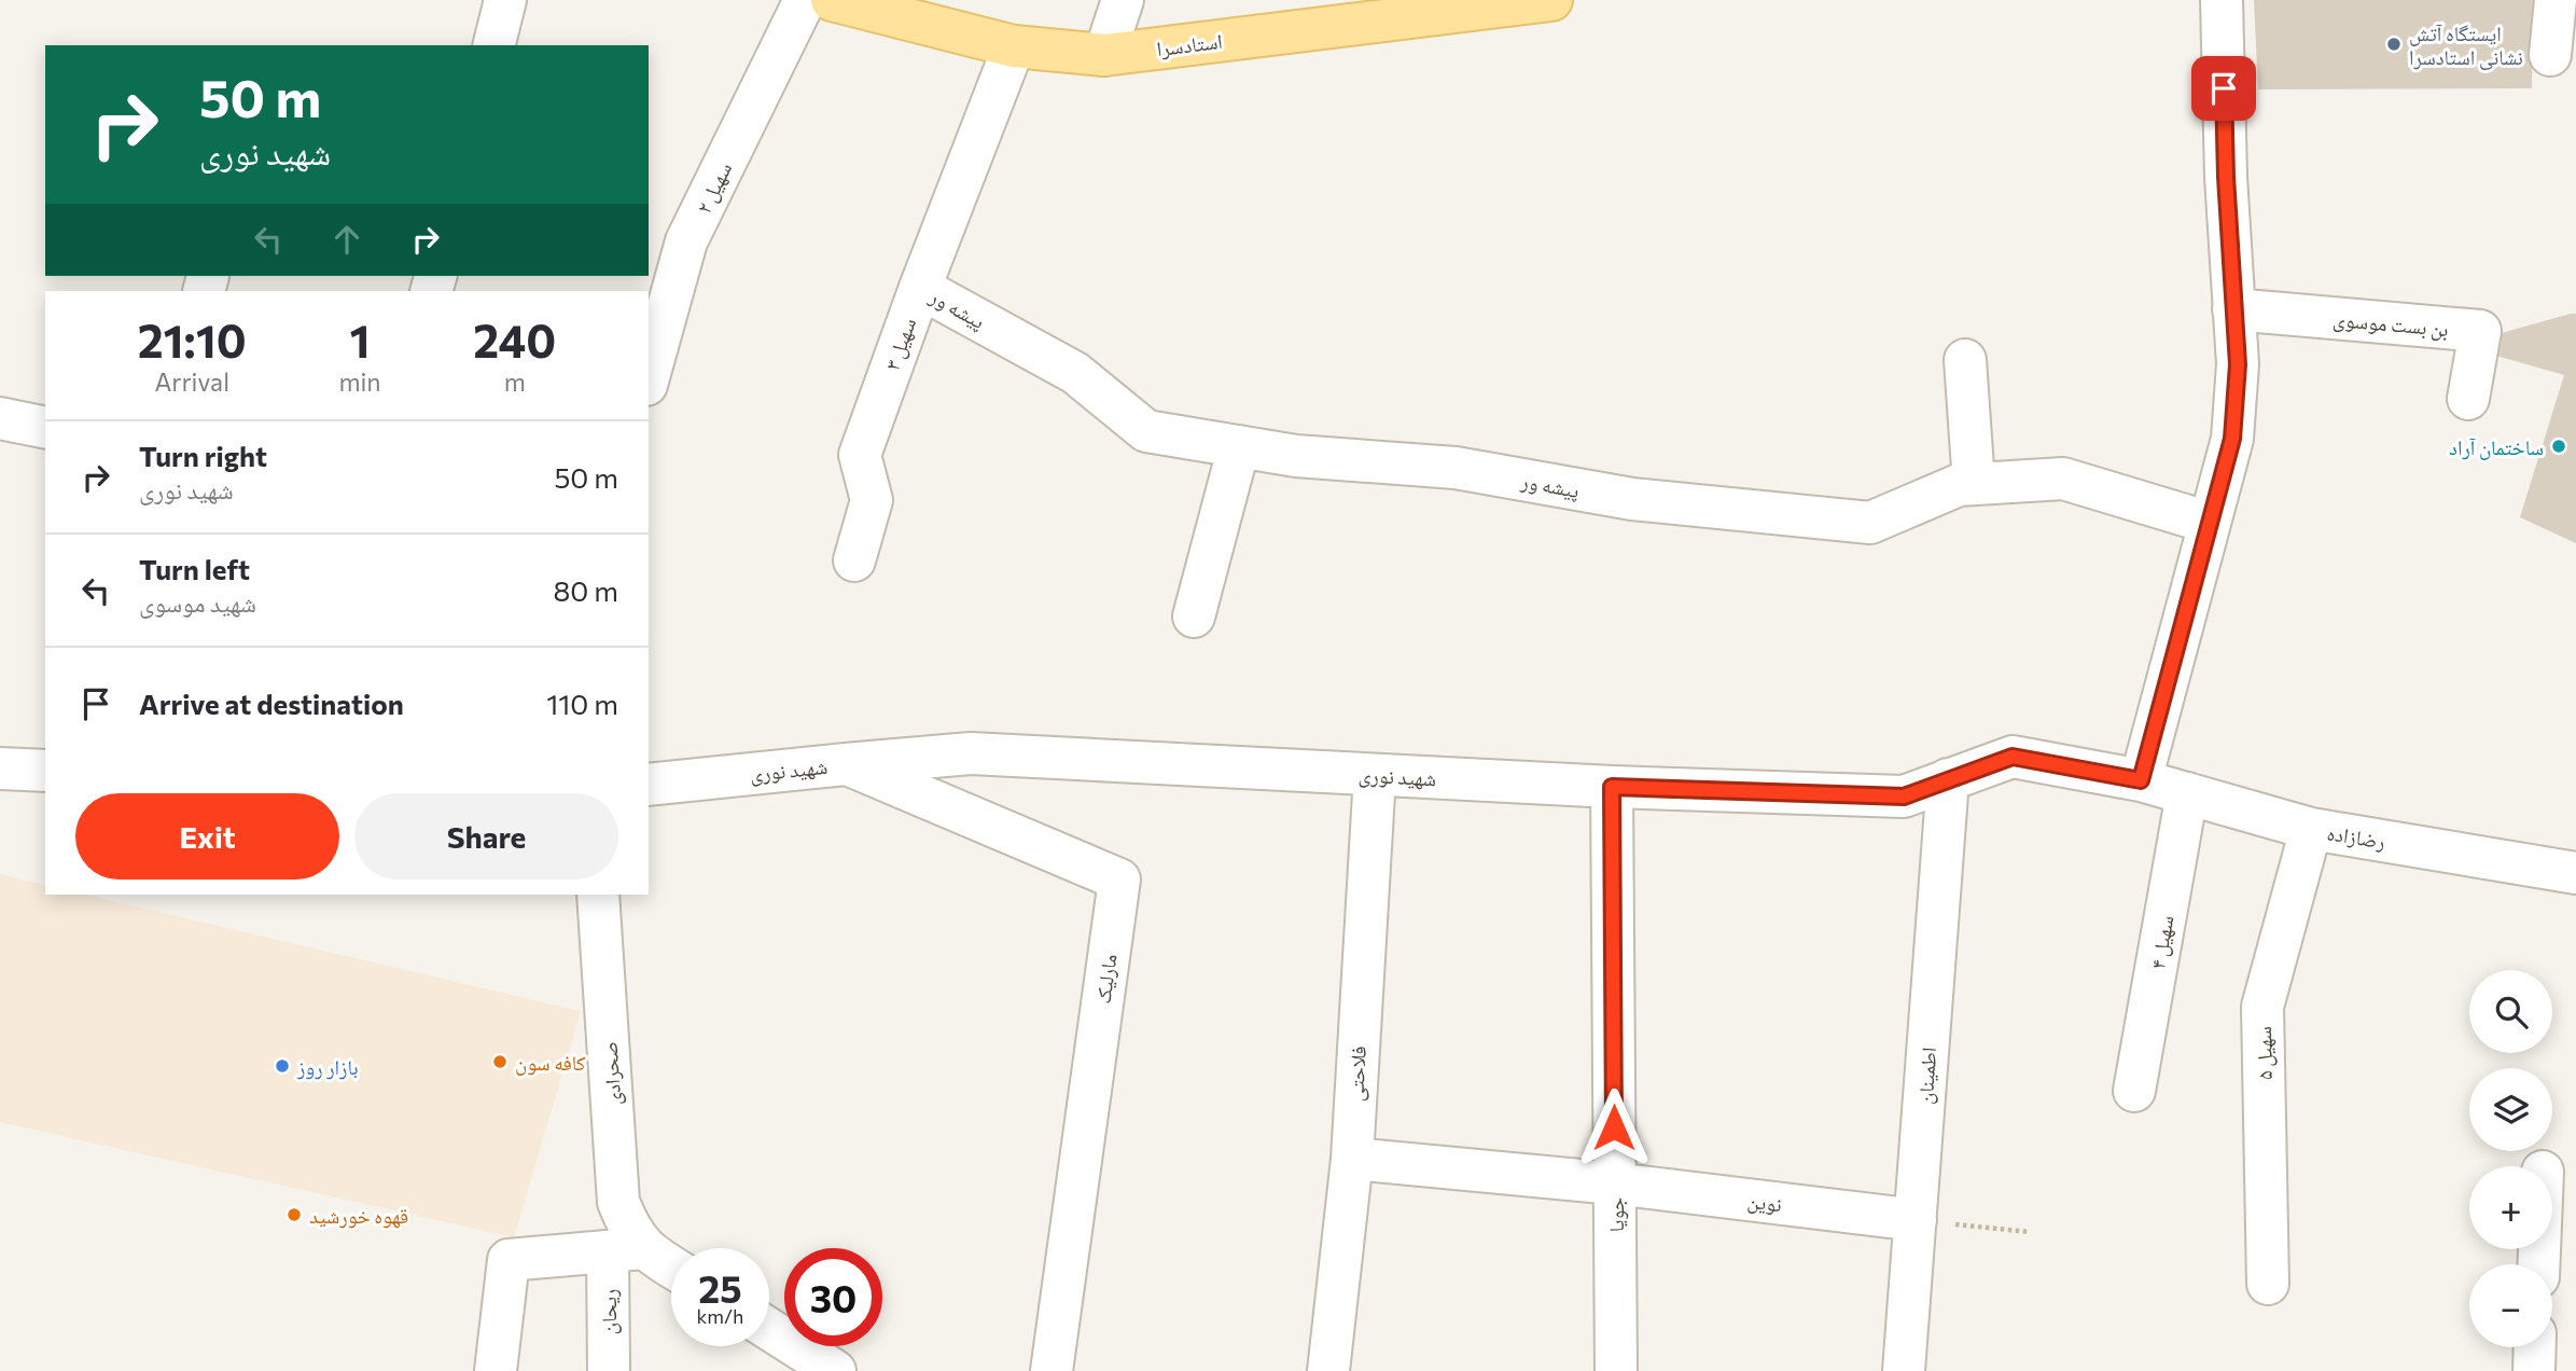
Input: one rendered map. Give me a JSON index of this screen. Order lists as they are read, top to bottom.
{
  "streets": {
    "main road": ["استادسرا"],
    "street": [
      "سهیل ۲",
      "پیشه ور",
      "بن بست موسوی",
      "سهیل ۳",
      "شهید نوری",
      "رضازاده",
      "سهیل ۴",
      "مارلیک",
      "سهیل ۵",
      "صحرادی",
      "فلاحتی",
      "اطمینان",
      "نوین",
      "جویا",
      "ریحان"
    ]
  },
  "crossings": [
    ["استادسرا", "سهیل ۳"],
    ["پیشه ور", "سهیل ۳"],
    ["شهید نوری", "رضازاده"],
    ["شهید نوری", "مارلیک"],
    ["شهید نوری", "فلاحتی"],
    ["شهید نوری", "اطمینان"],
    ["شهید نوری", "جویا"],
    ["رضازاده", "سهیل ۴"],
    ["رضازاده", "سهیل ۵"],
    ["صحرادی", "ریحان"],
    ["فلاحتی", "نوین"],
    ["اطمینان", "نوین"],
    ["نوین", "جویا"]
  ],
  "places": [
    "ایستگاه آتش نشانی استادسرا",
    "ساختمان آراد",
    "کافه سون",
    "بازار روز",
    "قهوه خورشید"
  ],
  "page": {
    "turn": ["50 m", "شهید نوری"],
    "eta": [
      "21:10",
      "Arrival",
      "1",
      "min",
      "240",
      "m"
    ],
    "list": [
      {
        "name": "Turn right",
        "note": "شهید نوری",
        "value": "50 m"
      },
      {
        "name": "Turn left",
        "note": "شهید موسوی",
        "value": "80 m"
      },
      {
        "name": "Arrive at destination",
        "value": "110 m"
      }
    ],
    "buttons": ["Exit", "Share"],
    "map_buttons": ["+", "−"],
    "speed": "25 km/h",
    "limit": "30"
  }
}
